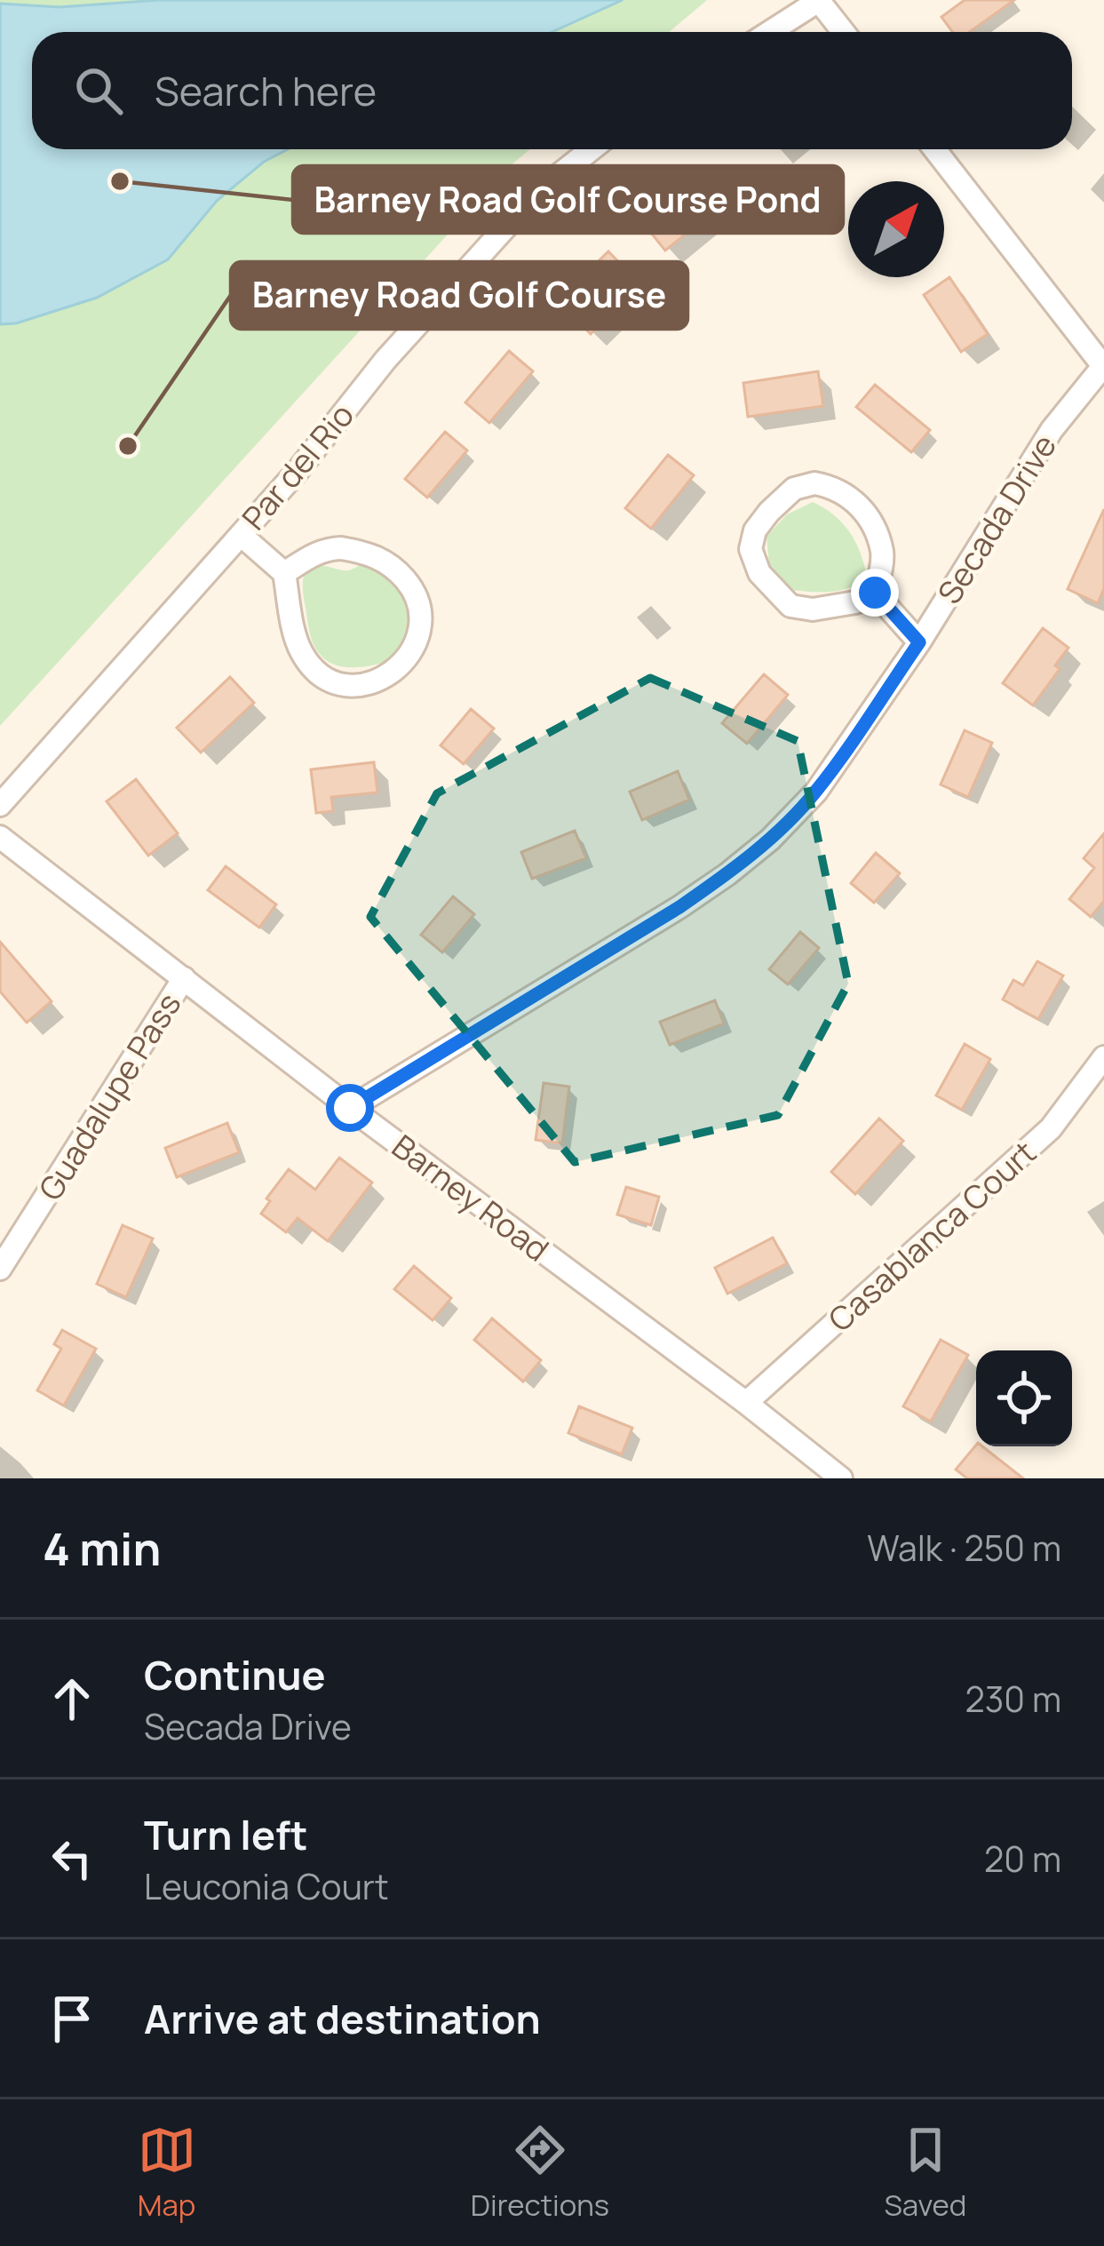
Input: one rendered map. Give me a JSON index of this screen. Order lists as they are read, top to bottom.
{
  "streets": {
    "street": [
      "Par del Rio",
      "Secada Drive",
      "Guadalupe Pass",
      "Barney Road",
      "Casablanca Court"
    ]
  },
  "crossings": [
    ["Secada Drive", "Barney Road"],
    ["Guadalupe Pass", "Barney Road"],
    ["Barney Road", "Casablanca Court"]
  ],
  "places": ["Barney Road Golf Course Pond", "Barney Road Golf Course"],
  "north": "top right",
  "page": {
    "search": "Search here",
    "heading": ["4 min", "Walk · 250 m"],
    "list": [
      ["Continue", "Secada Drive", "230 m"],
      ["Turn left", "Leuconia Court", "20 m"],
      "Arrive at destination"
    ],
    "nav": ["Map", "Directions", "Saved"]
  }
}
